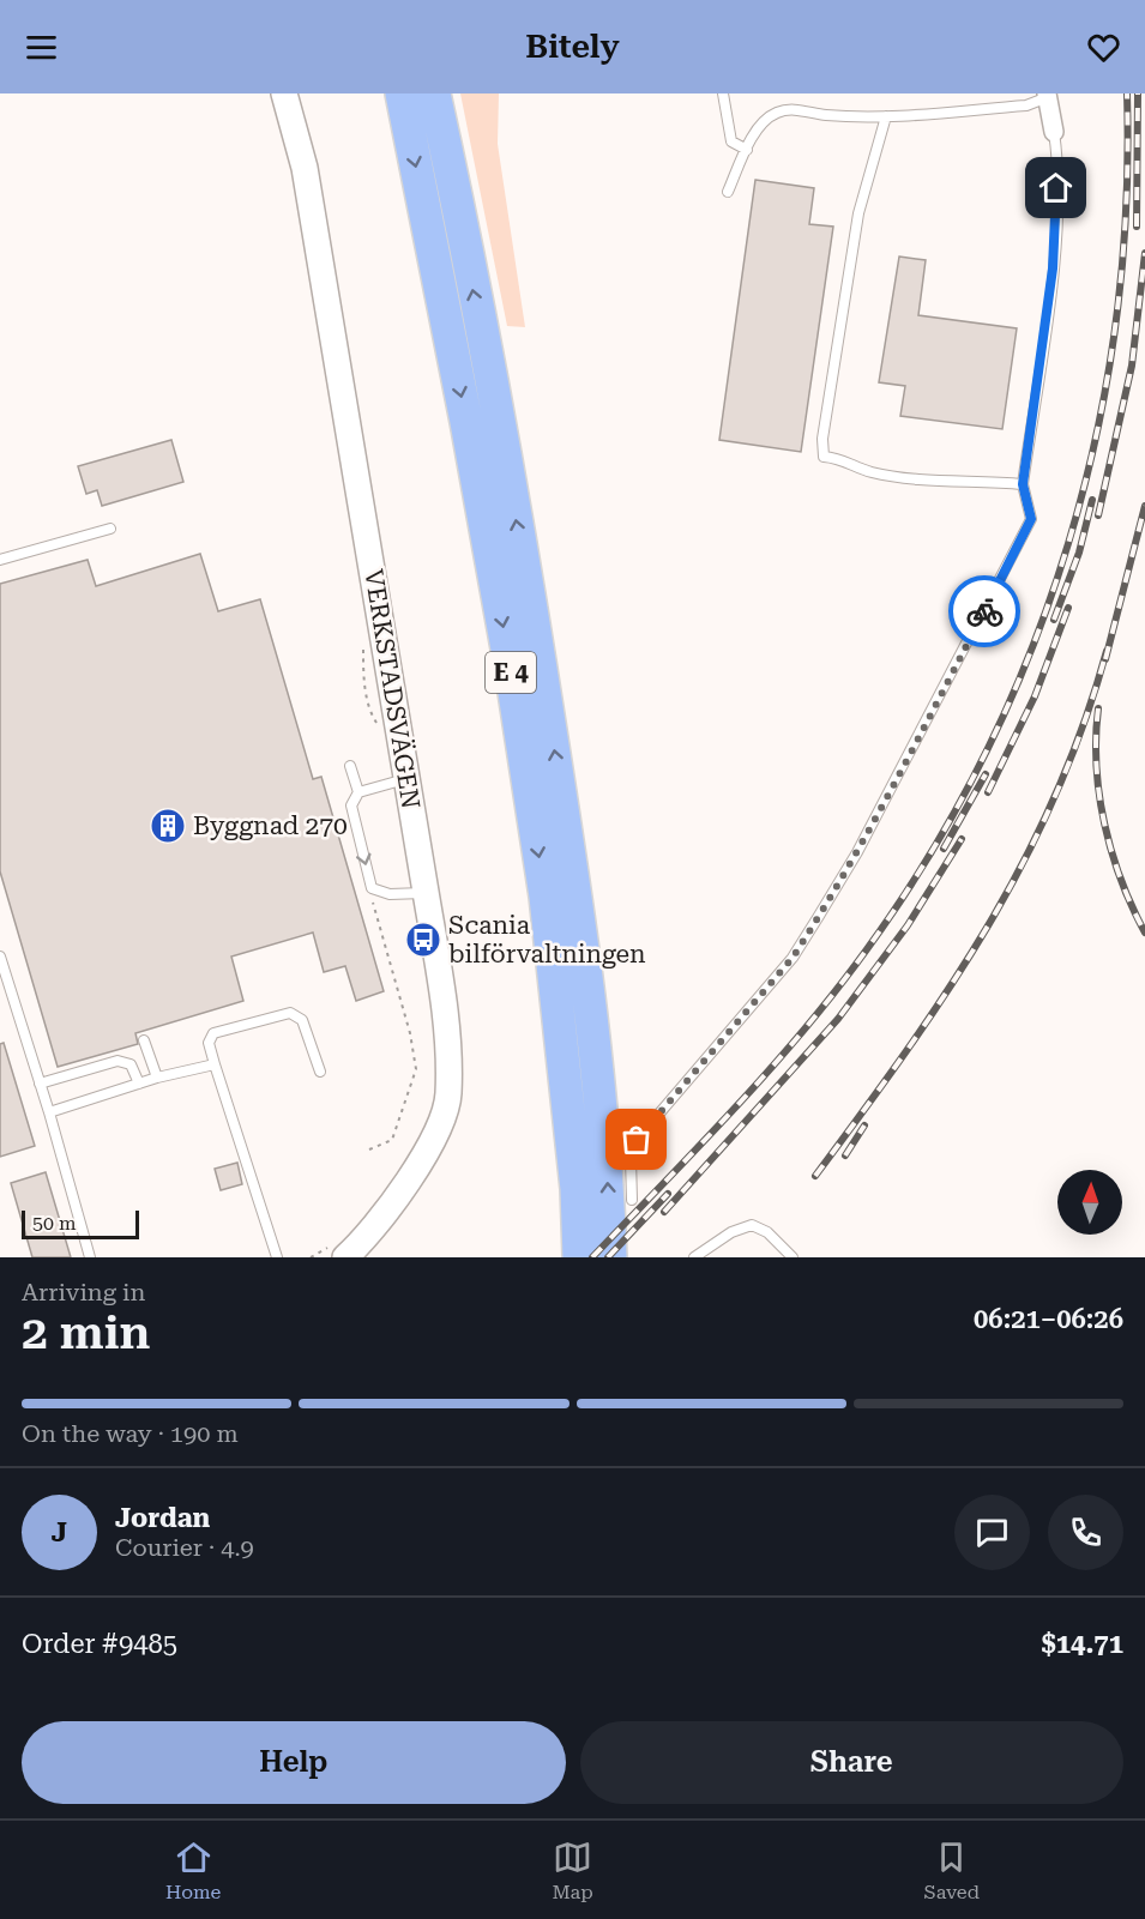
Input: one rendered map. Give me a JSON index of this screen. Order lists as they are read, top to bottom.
{
  "streets": {
    "highway": ["E 4"],
    "main road": ["VERKSTADSVÄGEN"]
  },
  "places": {
    "building": ["Byggnad 270"],
    "bus stop": ["Scania bilförvaltningen"]
  },
  "scale_bar": "50 m",
  "north": "top",
  "page": {
    "header": "Bitely",
    "scale": "50 m",
    "heading": ["2 min", "Arriving in", "06:21–06:26"],
    "panel": [
      "Jordan",
      "Courier · 4.9",
      "Order #9485",
      "$14.71"
    ],
    "bar": "On the way · 190 m",
    "round": "J",
    "buttons": ["Help", "Share"],
    "tabs": ["Home", "Map", "Saved"]
  }
}
